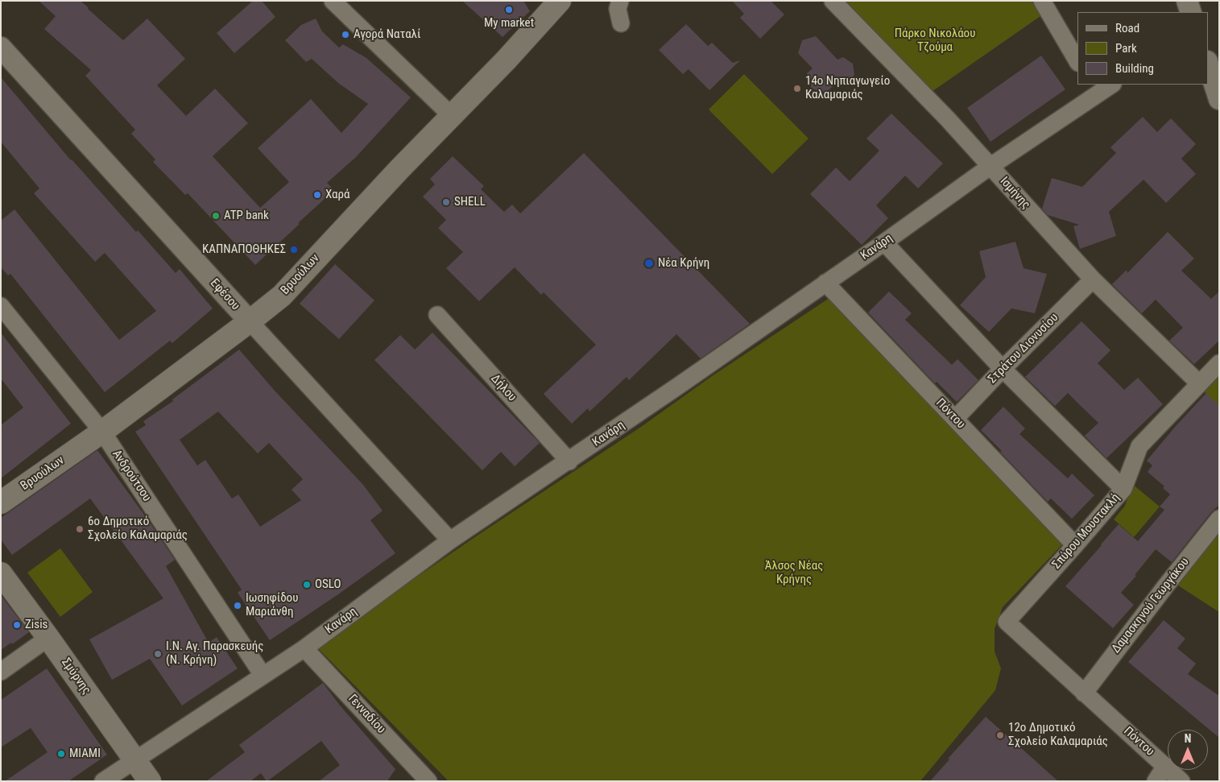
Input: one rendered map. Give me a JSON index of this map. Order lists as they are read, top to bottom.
{
  "streets": {
    "main road": ["Βρυούλων", "Σμύρνης"],
    "street": [
      "Ισμήνης",
      "Κανάρη",
      "Εφέσου",
      "Στράτου Διονυσίου",
      "Δήλου",
      "Πόντου",
      "Ανδρούτσου",
      "Σπύρου Μουστακλή",
      "Δαμασκηνού Γεωργάκου",
      "Γενναδίου"
    ]
  },
  "crossings": [
    ["Ισμήνης", "Κανάρη"],
    ["Ισμήνης", "Στράτου Διονυσίου"],
    ["Ισμήνης", "Σπύρου Μουστακλή"],
    ["Κανάρη", "Εφέσου"],
    ["Κανάρη", "Δήλου"],
    ["Κανάρη", "Πόντου"],
    ["Κανάρη", "Ανδρούτσου"],
    ["Κανάρη", "Σμύρνης"],
    ["Κανάρη", "Γενναδίου"],
    ["Βρυούλων", "Εφέσου"],
    ["Βρυούλων", "Ανδρούτσου"],
    ["Στράτου Διονυσίου", "Πόντου"],
    ["Πόντου", "Σπύρου Μουστακλή"],
    ["Πόντου", "Δαμασκηνού Γεωργάκου"]
  ],
  "parks": ["Πάρκο Νικολάου Τζούμα", "Άλσος Νέας Κρήνης"],
  "places": [
    "My market",
    "Αγορά Ναταλί",
    "14ο Νηπιαγωγείο Καλαμαριάς",
    "Χαρά",
    "SHELL",
    "ATP bank",
    "ΚΑΠΝΑΠΟΘΗΚΕΣ",
    "Νέα Κρήνη",
    "6ο Δημοτικό Σχολείο Καλαμαριάς",
    "OSLO",
    "Ιωσηφίδου Μαριάνθη",
    "Zisis",
    "Ι.Ν. Αγ. Παρασκευής (Ν. Κρήνη)",
    "12ο Δημοτικό Σχολείο Καλαμαριάς",
    "MIAMI"
  ],
  "legend": ["Road", "Park", "Building"],
  "north": "top"
}
